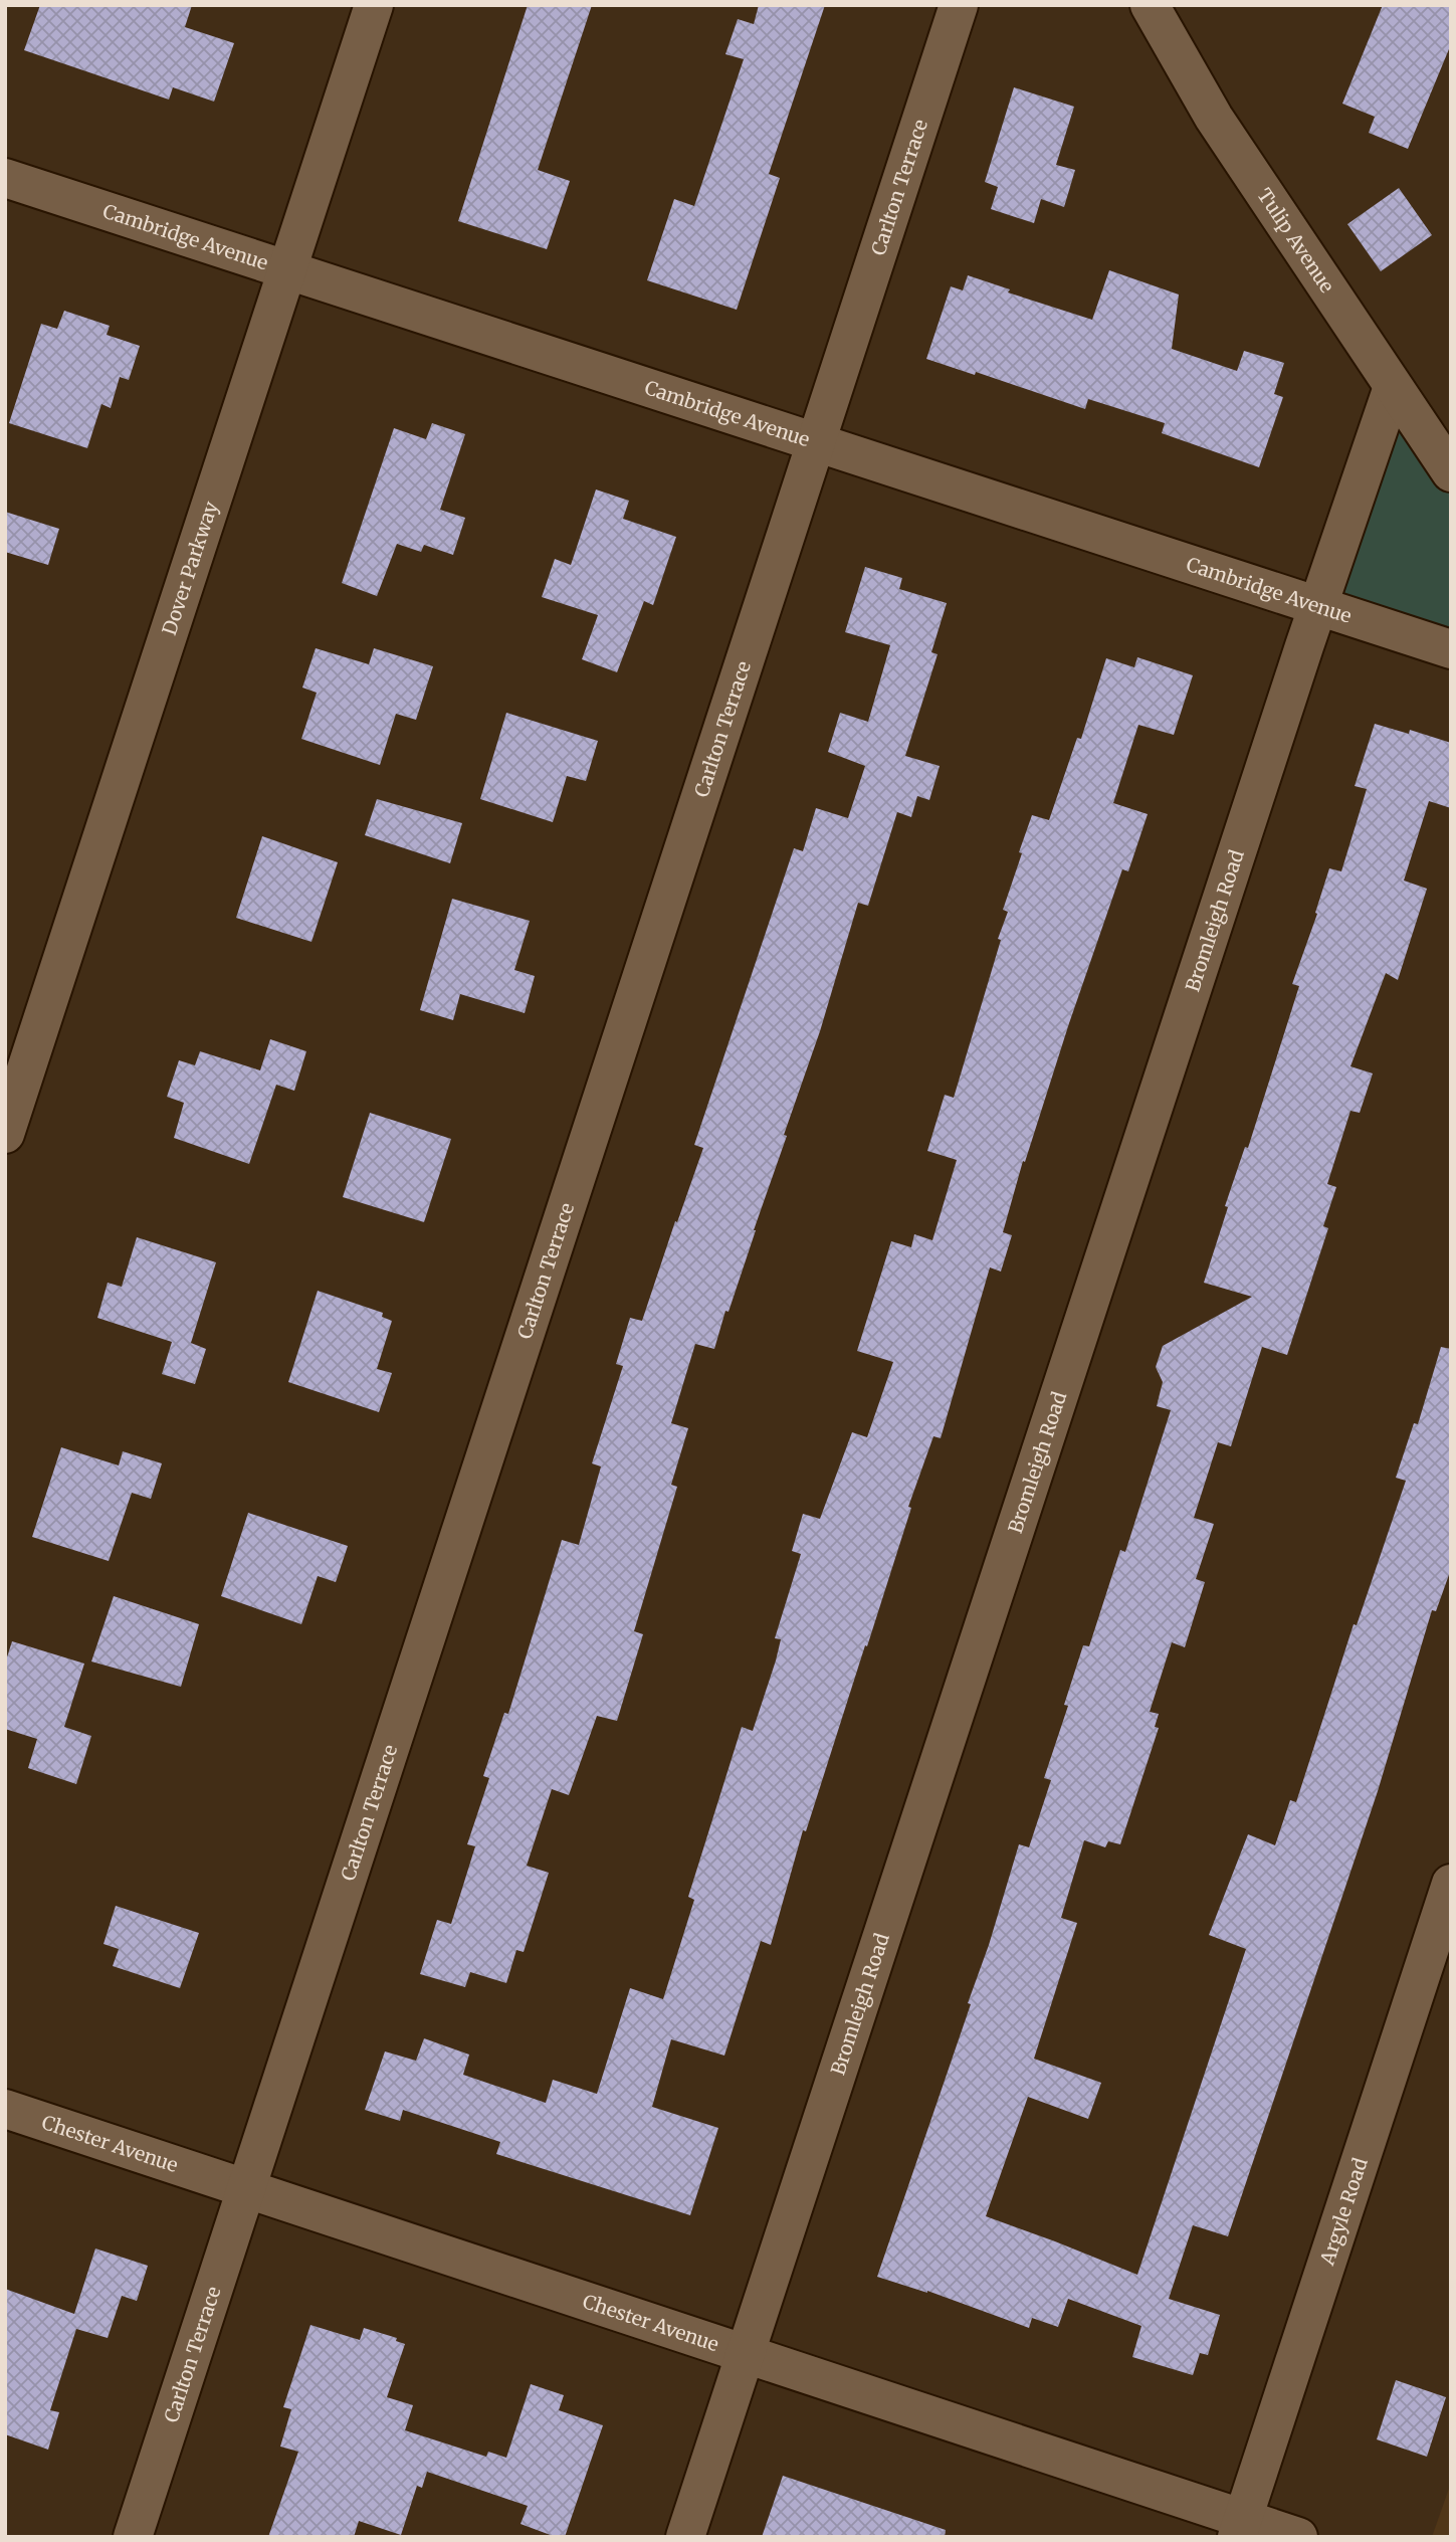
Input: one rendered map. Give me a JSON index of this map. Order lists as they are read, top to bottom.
{
  "streets": {
    "street": [
      "Carlton Terrace",
      "Cambridge Avenue",
      "Tulip Avenue",
      "Dover Parkway",
      "Bromleigh Road",
      "Chester Avenue",
      "Argyle Road"
    ]
  },
  "crossings": [
    ["Carlton Terrace", "Cambridge Avenue"],
    ["Carlton Terrace", "Chester Avenue"],
    ["Cambridge Avenue", "Dover Parkway"],
    ["Cambridge Avenue", "Bromleigh Road"],
    ["Tulip Avenue", "Bromleigh Road"],
    ["Bromleigh Road", "Chester Avenue"],
    ["Chester Avenue", "Argyle Road"]
  ]
}
